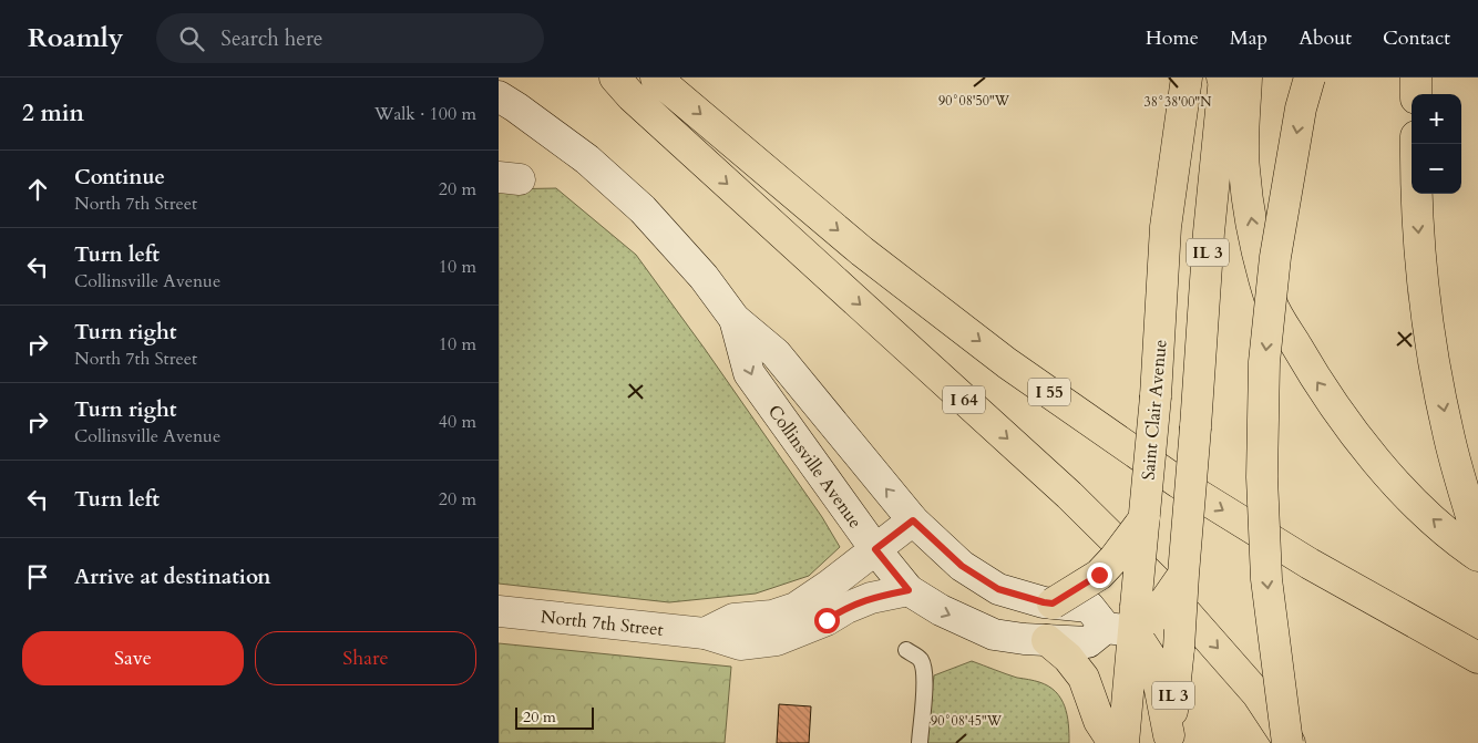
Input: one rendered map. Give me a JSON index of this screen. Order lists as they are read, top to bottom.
{
  "streets": {
    "main road": [
      "IL 3",
      "I 55",
      "I 64",
      "Saint Clair Avenue",
      "Collinsville Avenue",
      "North 7th Street"
    ]
  },
  "crossings": [
    ["Saint Clair Avenue", "Collinsville Avenue"],
    ["Collinsville Avenue", "North 7th Street"]
  ],
  "scale_bar": "20 m",
  "page": {
    "header": "Roamly",
    "search": "Search here",
    "nav": [
      "Home",
      "Map",
      "About",
      "Contact"
    ],
    "heading": ["2 min", "Walk · 100 m"],
    "map_buttons": ["+", "−"],
    "list": [
      ["Continue", "North 7th Street", "20 m"],
      ["Turn left", "Collinsville Avenue", "10 m"],
      ["Turn right", "North 7th Street", "10 m"],
      ["Turn right", "Collinsville Avenue", "40 m"],
      ["Turn left", "20 m"],
      "Arrive at destination"
    ],
    "buttons": ["Save", "Share"],
    "scale": "20 m"
  },
  "coordinates": ["90°08'50\"W", "38°38'00\"N", "90°08'45\"W"]
}
